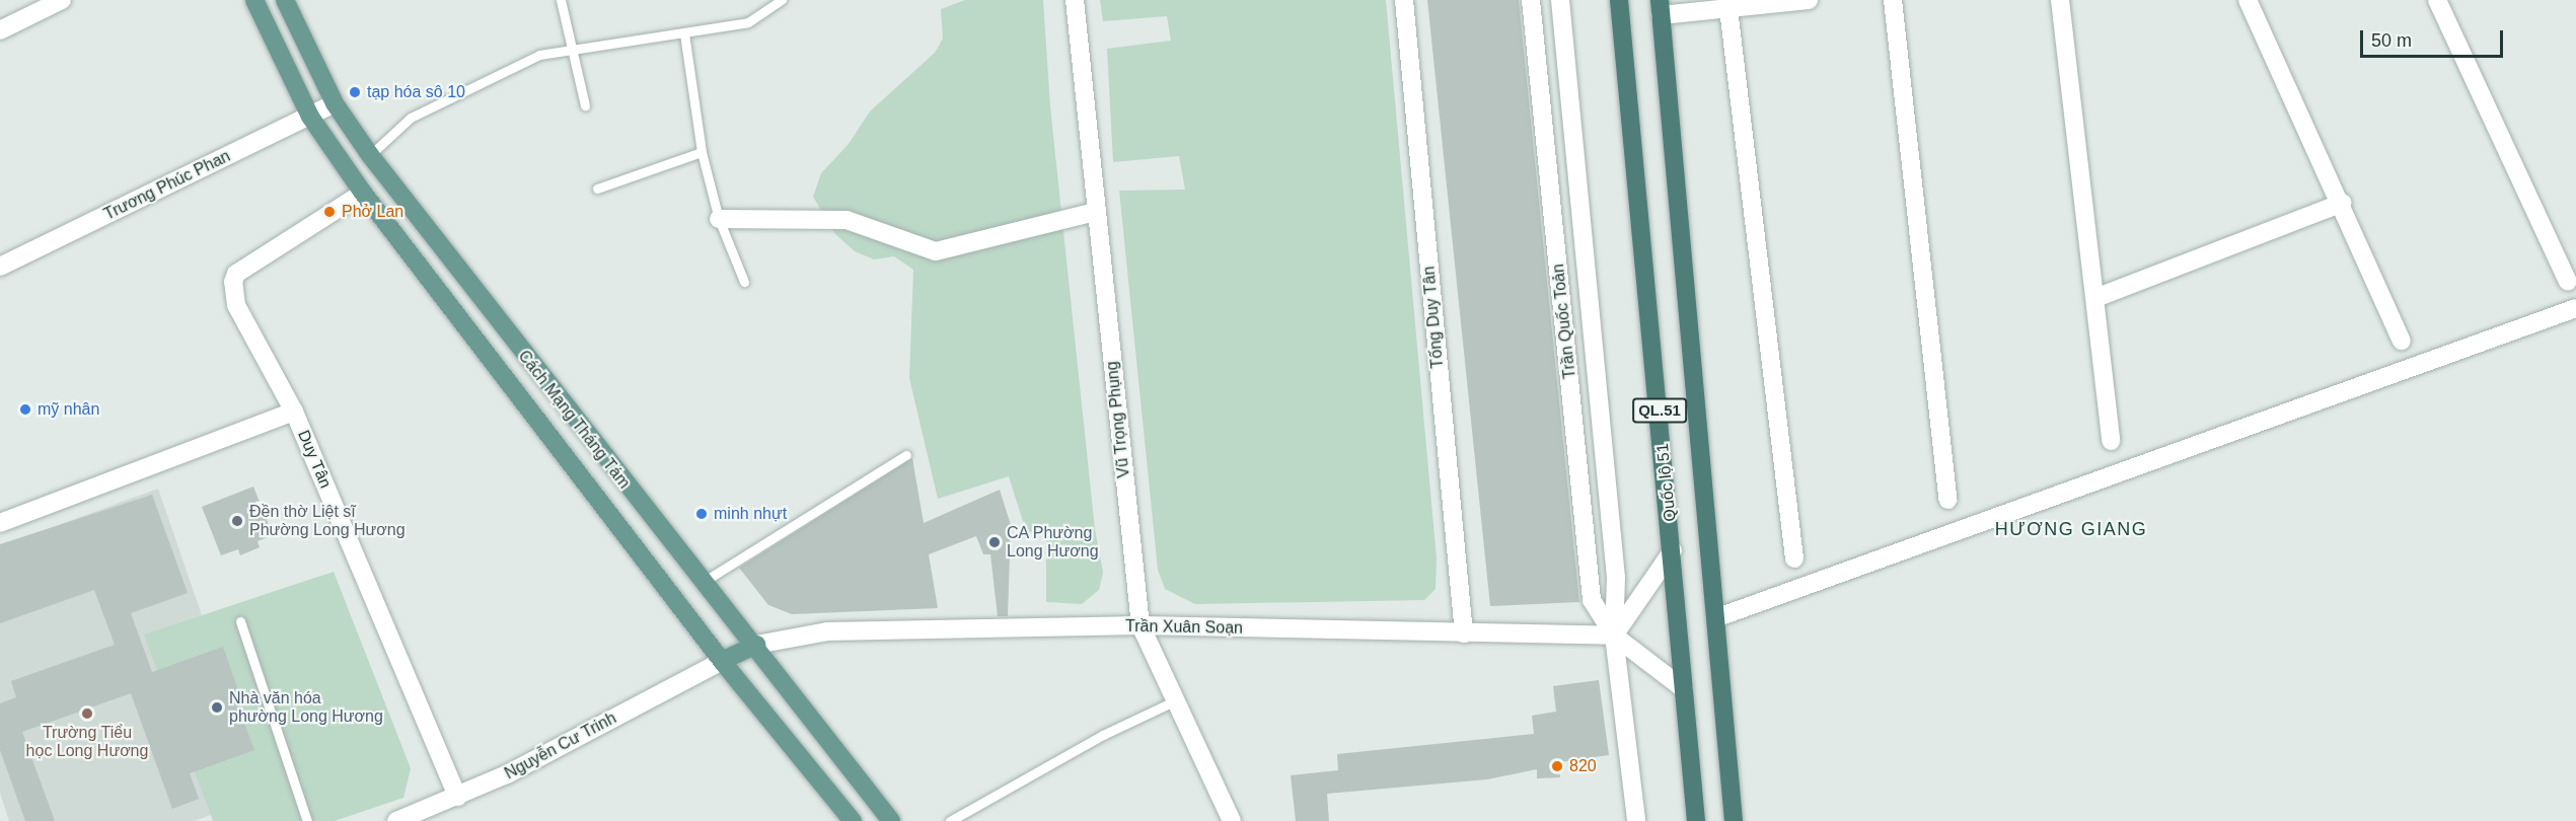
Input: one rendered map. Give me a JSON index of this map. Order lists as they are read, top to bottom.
{
  "streets": {
    "highway": ["QL.51", "Quốc lộ 51"],
    "main road": ["Cách Mạng Tháng Tám"],
    "street": [
      "Trương Phúc Phan",
      "Tống Duy Tân",
      "Trần Quốc Toản",
      "Vũ Trọng Phụng",
      "Duy Tân",
      "Trần Xuân Soạn",
      "Nguyễn Cư Trinh"
    ]
  },
  "crossings": [
    ["Trương Phúc Phan", "Cách Mạng Tháng Tám"],
    ["Tống Duy Tân", "Trần Xuân Soạn"],
    ["Trần Quốc Toản", "Trần Xuân Soạn"],
    ["Cách Mạng Tháng Tám", "Trần Xuân Soạn"],
    ["Cách Mạng Tháng Tám", "Nguyễn Cư Trinh"],
    ["Vũ Trọng Phụng", "Trần Xuân Soạn"],
    ["Duy Tân", "Nguyễn Cư Trinh"]
  ],
  "districts": ["HƯƠNG GIANG"],
  "places": [
    "tạp hóa sô 10",
    "Phở Lan",
    "mỹ nhân",
    "minh nhựt",
    "Đền thờ Liệt sĩ Phường Long Hương",
    "CA Phường Long Hương",
    "Nhà văn hóa phường Long Hương",
    "Trường Tiểu học Long Hương",
    "820"
  ],
  "scale_bar": "50 m"
}
